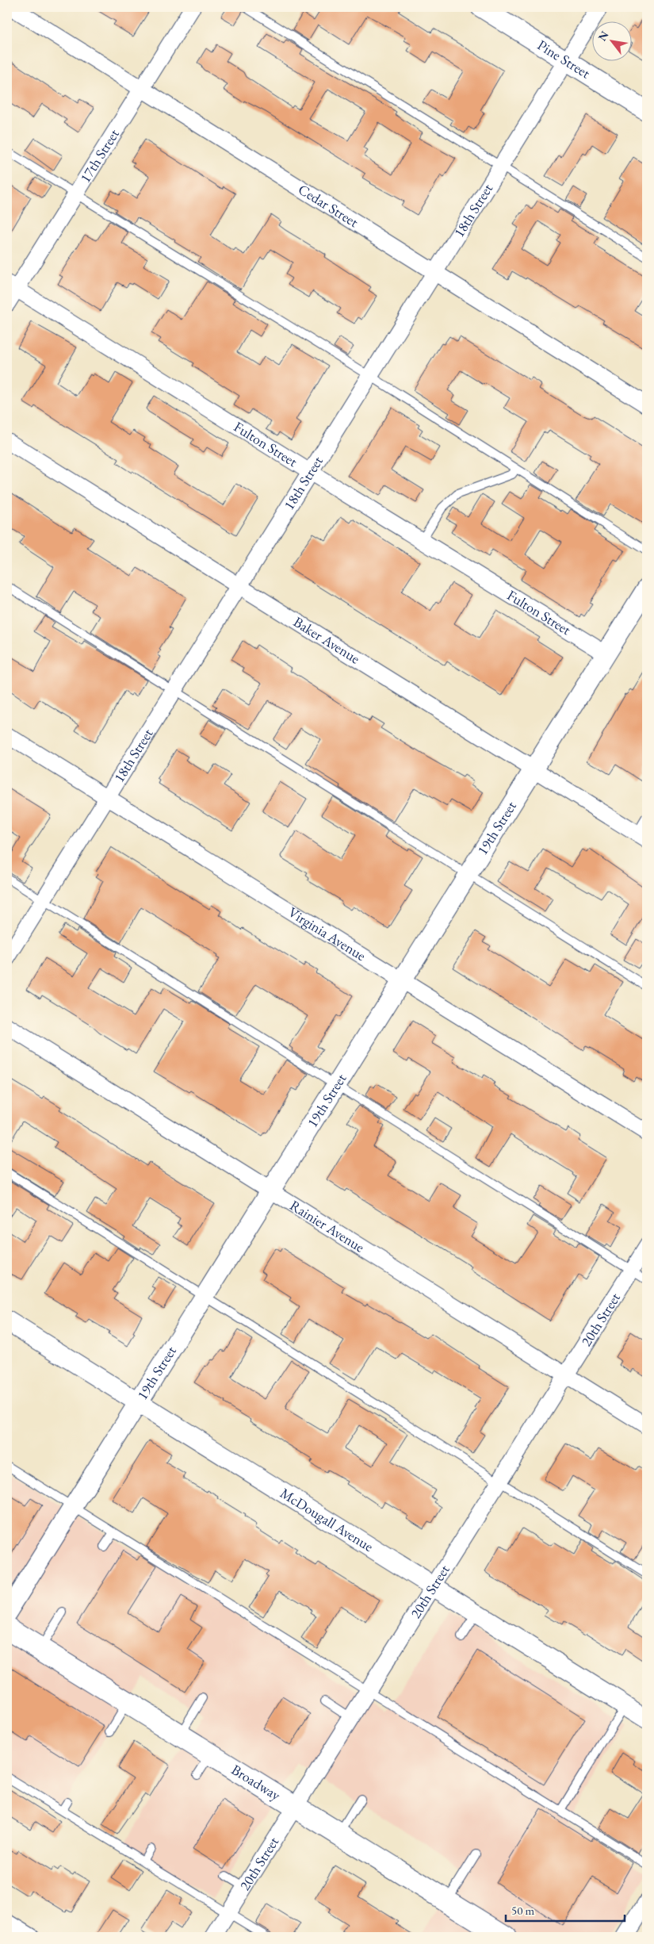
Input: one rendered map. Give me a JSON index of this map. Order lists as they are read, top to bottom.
{
  "streets": {
    "main road": ["Broadway"],
    "street": [
      "Pine Street",
      "17th Street",
      "Cedar Street",
      "18th Street",
      "Fulton Street",
      "Baker Avenue",
      "19th Street",
      "Virginia Avenue",
      "Rainier Avenue",
      "20th Street",
      "McDougall Avenue"
    ]
  },
  "crossings": [
    ["Pine Street", "18th Street"],
    ["17th Street", "Cedar Street"],
    ["17th Street", "Fulton Street"],
    ["Cedar Street", "18th Street"],
    ["18th Street", "Fulton Street"],
    ["18th Street", "Baker Avenue"],
    ["18th Street", "Virginia Avenue"],
    ["Fulton Street", "19th Street"],
    ["Baker Avenue", "19th Street"],
    ["19th Street", "Virginia Avenue"],
    ["19th Street", "Rainier Avenue"],
    ["19th Street", "McDougall Avenue"],
    ["Rainier Avenue", "20th Street"],
    ["20th Street", "McDougall Avenue"],
    ["20th Street", "Broadway"]
  ],
  "scale_bar": "50 m",
  "north": "top left"
}
